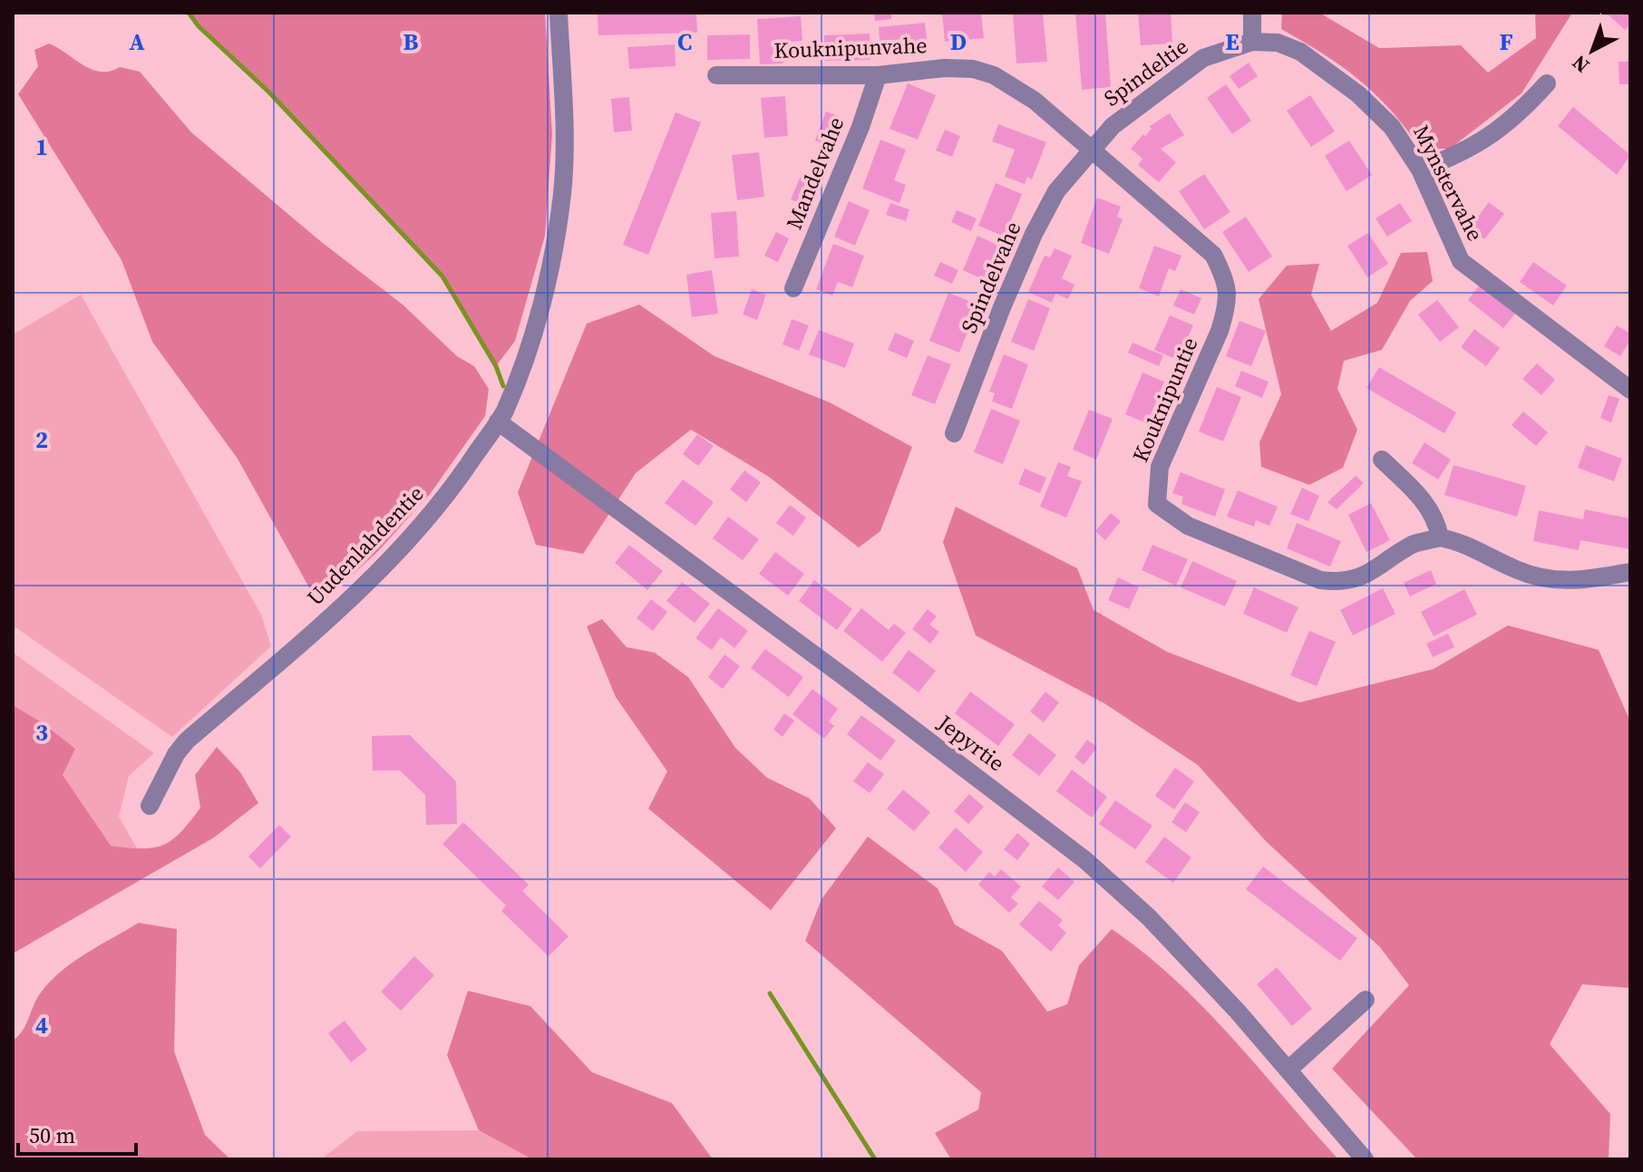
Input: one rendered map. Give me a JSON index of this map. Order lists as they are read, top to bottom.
{
  "streets": {
    "street": [
      "Kouknipunvahe",
      "Spindeltie",
      "Mandelvahe",
      "Mynstervahe",
      "Spindelvahe",
      "Kouknipuntie",
      "Uudenlahdentie",
      "Jepyrtie"
    ]
  },
  "crossings": [
    ["Kouknipunvahe", "Spindeltie"],
    ["Kouknipunvahe", "Mandelvahe"],
    ["Kouknipunvahe", "Spindelvahe"],
    ["Kouknipunvahe", "Kouknipuntie"],
    ["Spindeltie", "Mynstervahe"],
    ["Spindeltie", "Spindelvahe"],
    ["Spindeltie", "Kouknipuntie"],
    ["Spindelvahe", "Kouknipuntie"],
    ["Uudenlahdentie", "Jepyrtie"]
  ],
  "scale_bar": "50 m",
  "north": "bottom left",
  "grid": {
    "columns": [
      "A",
      "B",
      "C",
      "D",
      "E",
      "F"
    ],
    "rows": [
      "1",
      "2",
      "3",
      "4"
    ]
  }
}
